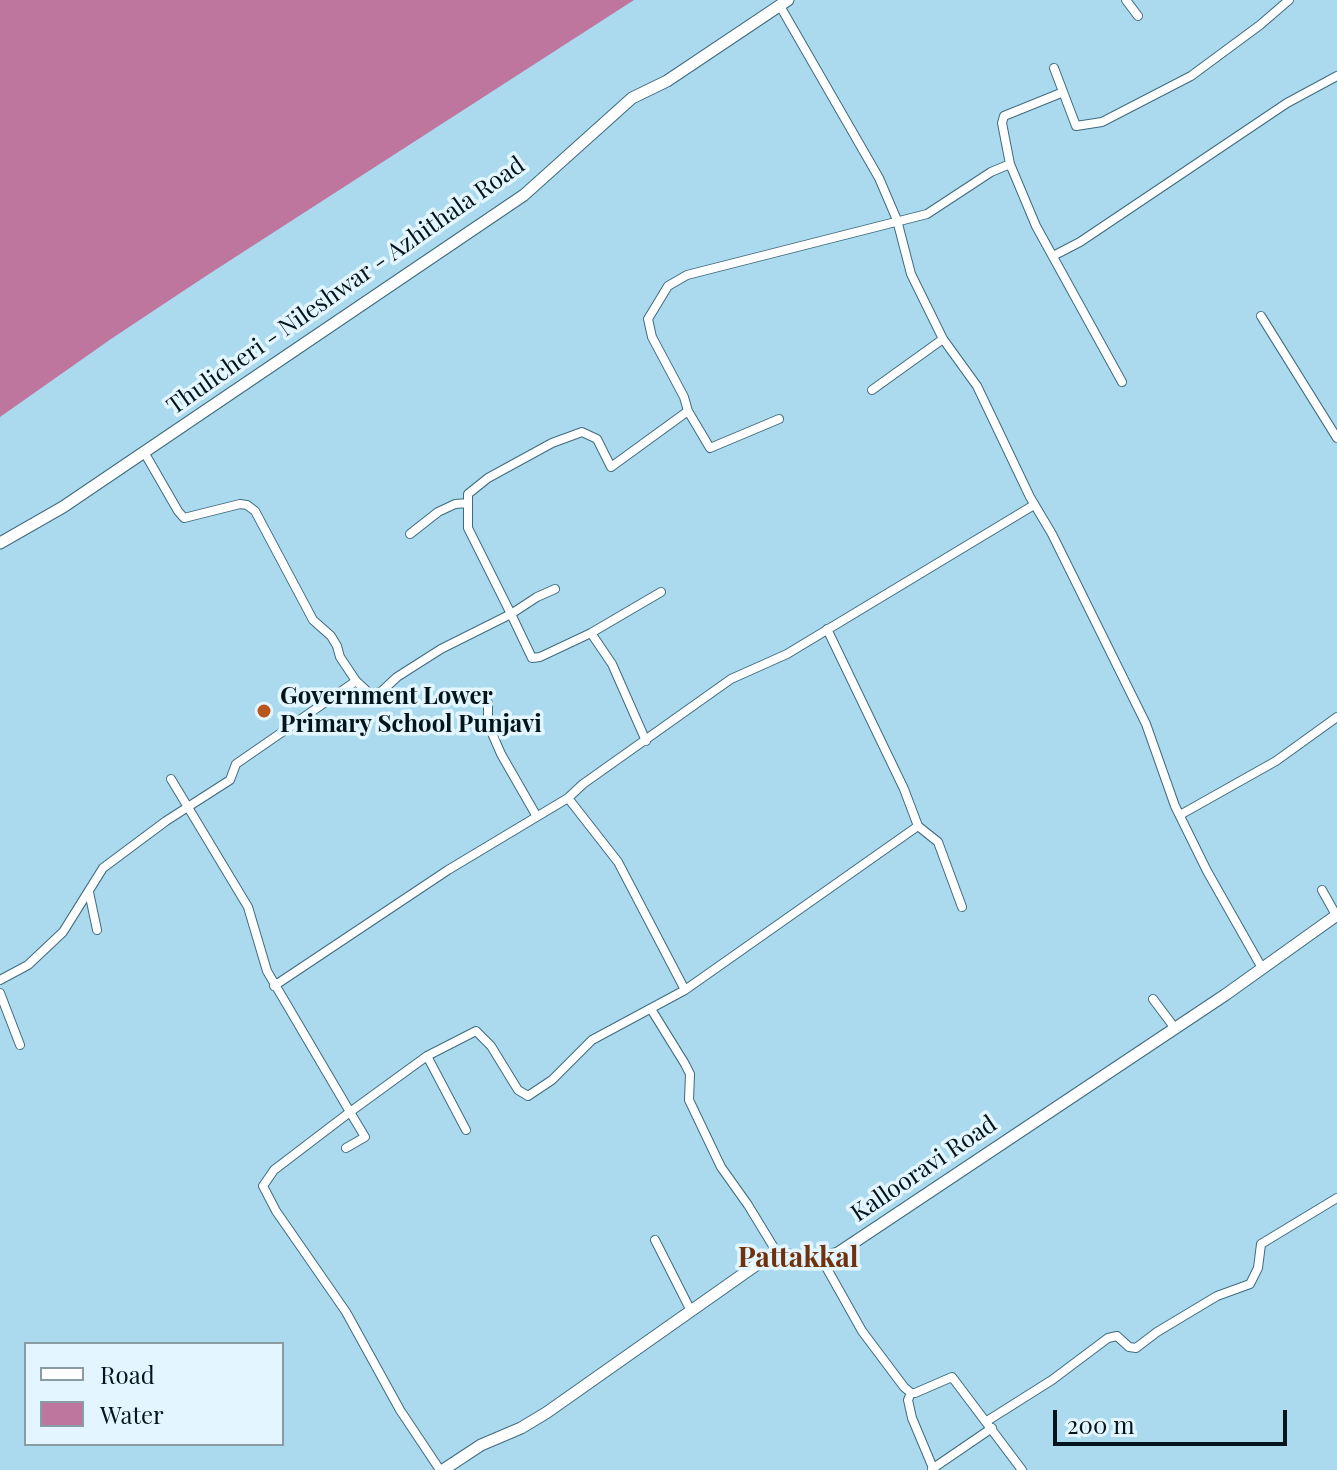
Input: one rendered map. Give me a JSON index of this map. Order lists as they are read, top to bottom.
{
  "streets": {
    "main road": ["Thulicheri - Nileshwar - Azhithala Road", "Kallooravi Road"]
  },
  "districts": ["Pattakkal"],
  "places": ["Government Lower Primary School Punjavi"],
  "legend": ["Road", "Water"],
  "scale_bar": "200 m"
}
